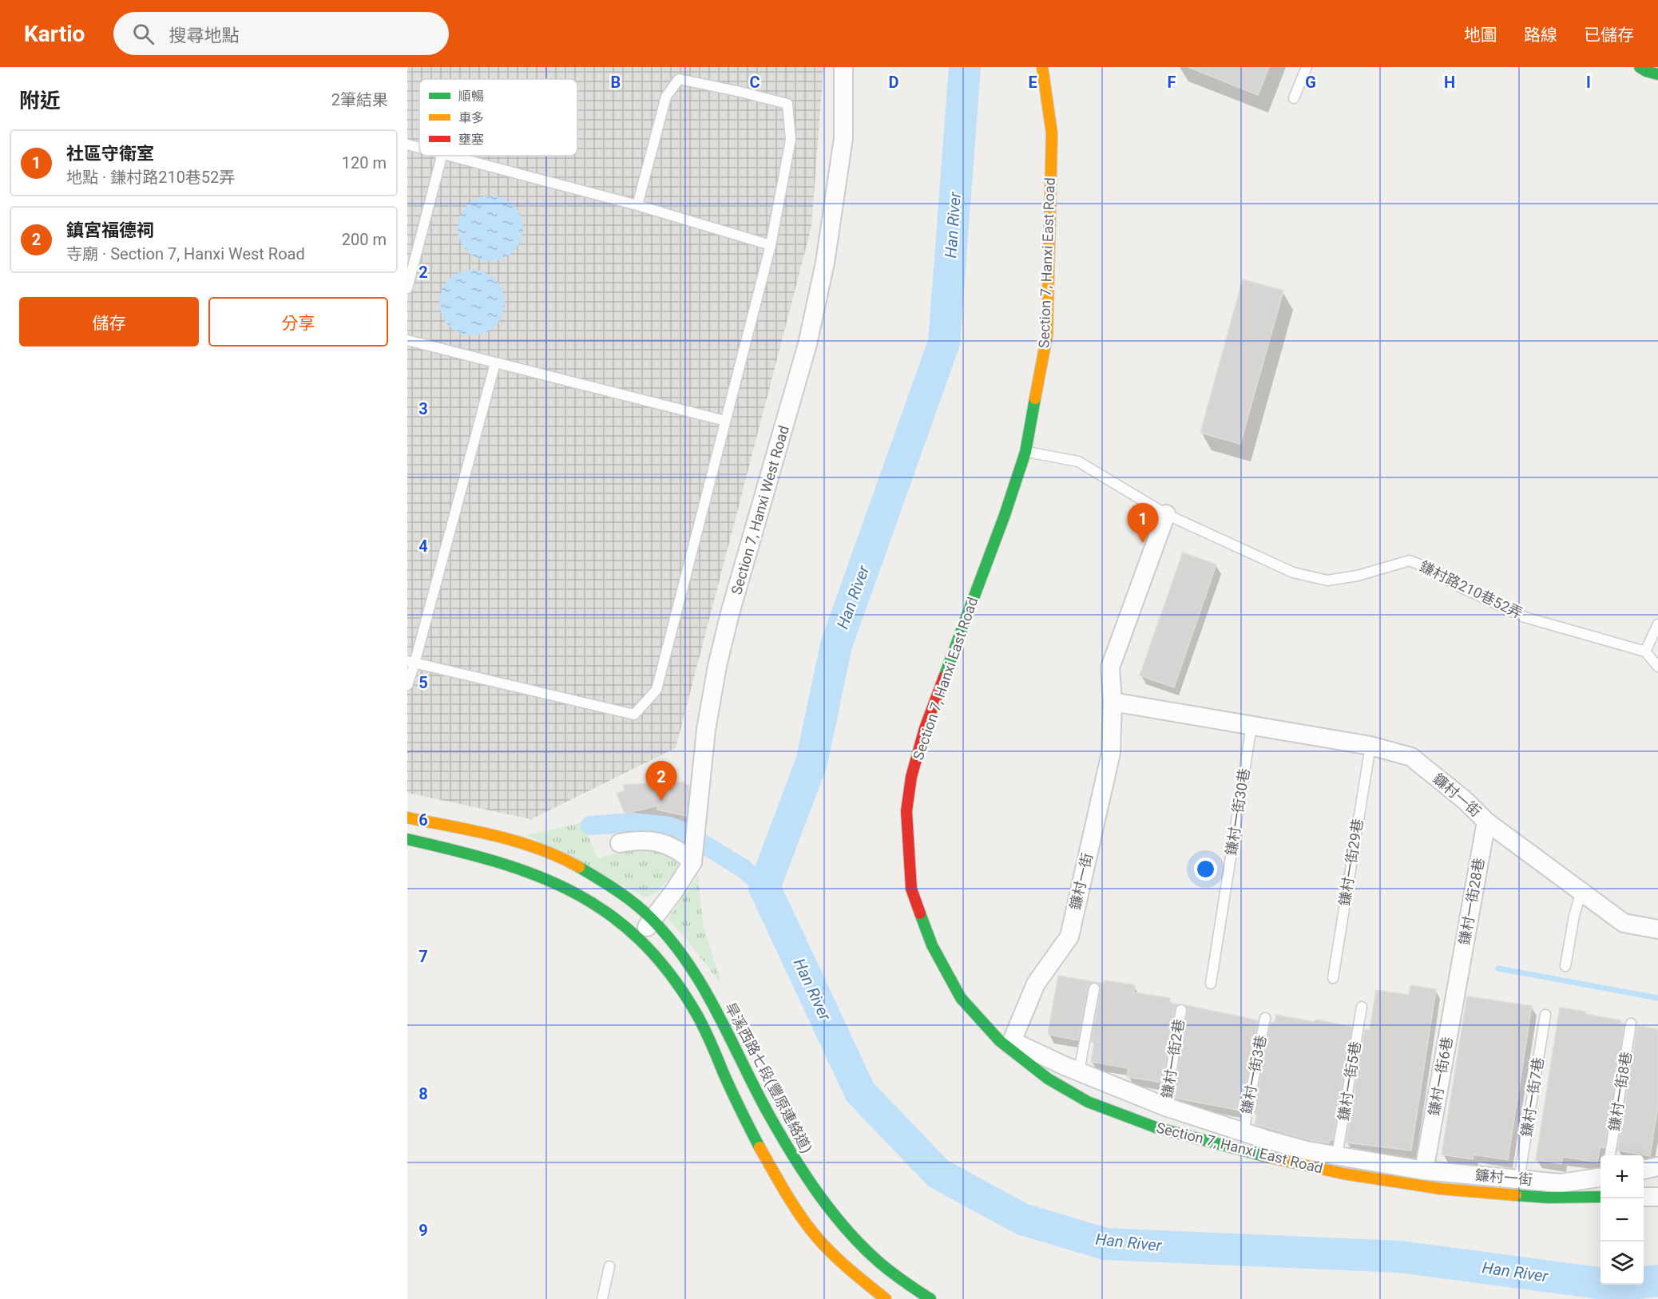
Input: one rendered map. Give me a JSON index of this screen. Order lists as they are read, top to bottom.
{
  "streets": {
    "street": [
      "Section 7, Hanxi East Road",
      "Section 7, Hanxi West Road",
      "鐮村一街",
      "鎌村一街28巷",
      "鎌村一街6巷",
      "旱溪西路七段(豐原連絡道)"
    ],
    "lane": [
      "鎌村路210巷52弄",
      "鎌村一街30巷",
      "鎌村一街29巷",
      "鎌村一街2巷",
      "鎌村一街3巷",
      "鎌村一街5巷",
      "鎌村一街8巷",
      "鎌村一街7巷"
    ]
  },
  "crossings": [
    ["Section 7, Hanxi East Road", "鎌村路210巷52弄"],
    ["Section 7, Hanxi West Road", "旱溪西路七段(豐原連絡道)"],
    ["鐮村一街", "鎌村一街30巷"],
    ["鐮村一街", "鎌村一街29巷"],
    ["鐮村一街", "鎌村一街28巷"],
    ["鐮村一街", "鎌村一街2巷"],
    ["鐮村一街", "鎌村一街3巷"],
    ["鐮村一街", "鎌村一街6巷"],
    ["鐮村一街", "鎌村一街5巷"],
    ["鐮村一街", "鎌村一街7巷"],
    ["鎌村一街28巷", "鎌村一街6巷"]
  ],
  "water": ["Han River"],
  "legend": ["順暢", "車多", "壅塞"],
  "page": {
    "header": "Kartio",
    "search": "搜尋地點",
    "nav": ["地圖", "路線", "已儲存"],
    "heading": ["附近", "2筆結果"],
    "list": [
      {
        "mark": "1",
        "name": "社區守衛室",
        "note": "地點 · 鎌村路210巷52弄",
        "value": "120 m"
      },
      {
        "mark": "2",
        "name": "鎮宮福德祠",
        "note": "寺廟 · Section 7, Hanxi West Road",
        "value": "200 m"
      }
    ],
    "buttons": ["儲存", "分享"],
    "pins": ["1", "2"],
    "map_buttons": ["+", "−"]
  },
  "grid": {
    "columns": [
      "B",
      "C",
      "D",
      "E",
      "F",
      "G",
      "H",
      "I"
    ],
    "rows": [
      "2",
      "3",
      "4",
      "5",
      "6",
      "7",
      "8",
      "9"
    ]
  }
}
